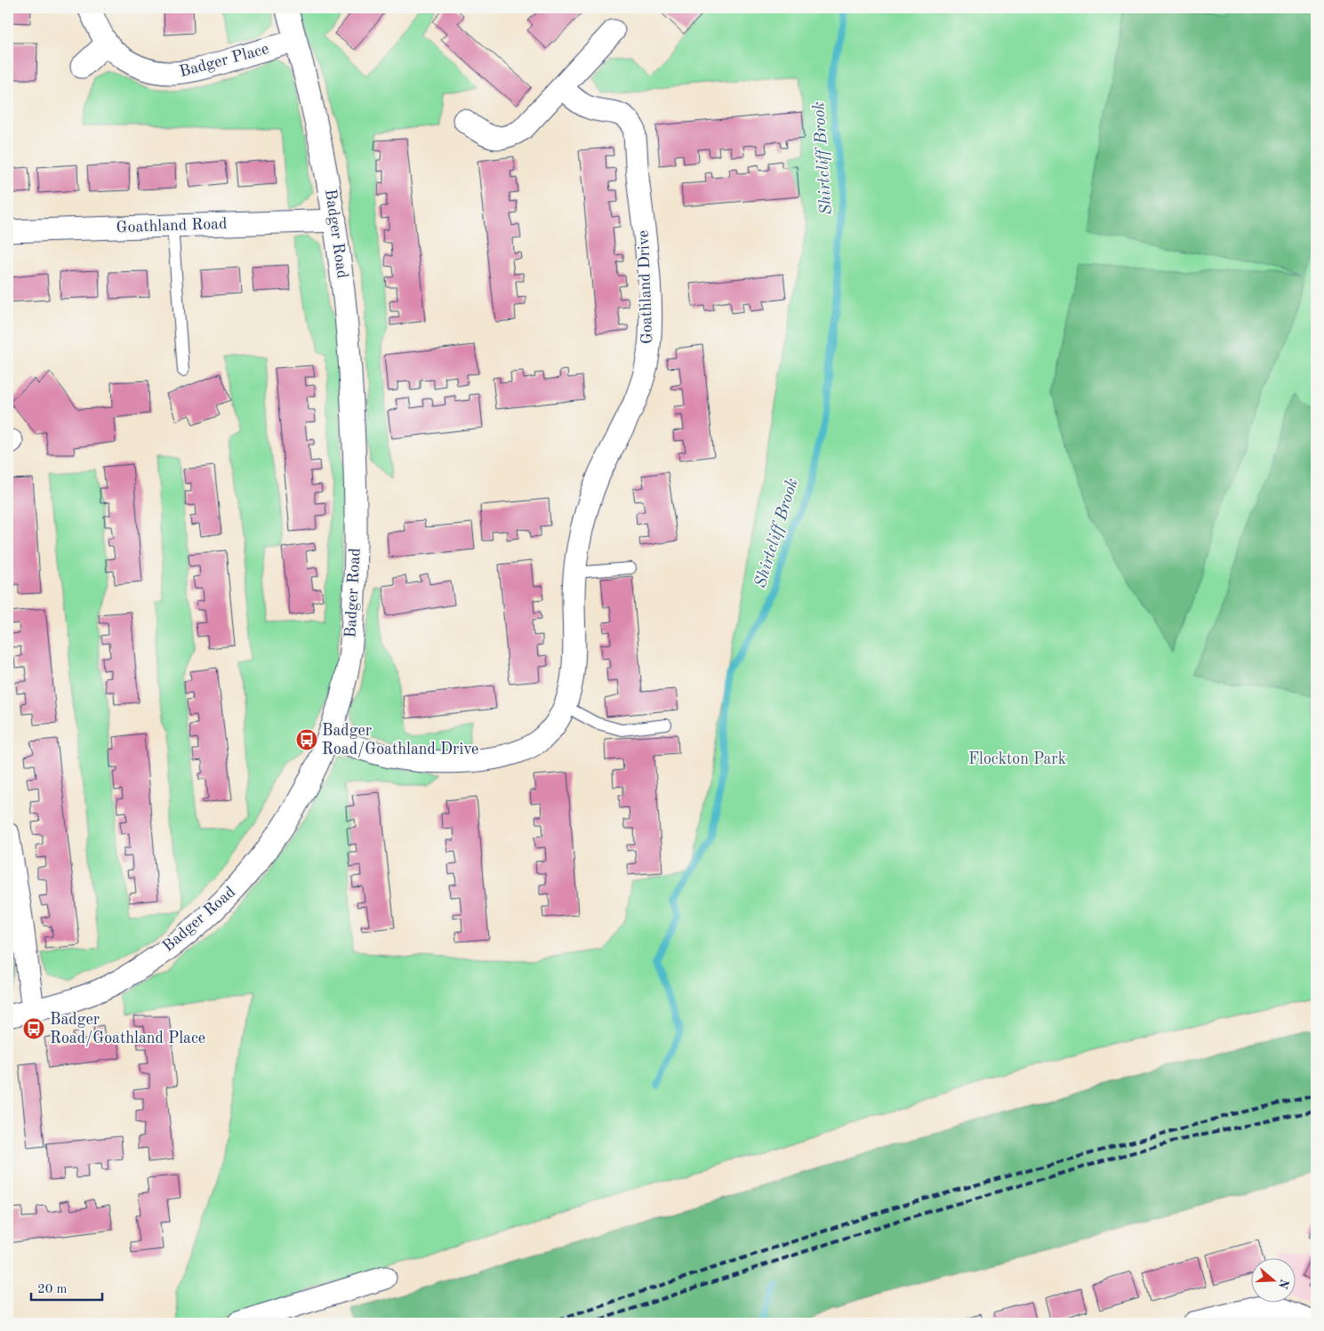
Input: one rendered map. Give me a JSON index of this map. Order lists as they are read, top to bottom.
{
  "streets": {
    "street": [
      "Badger Place",
      "Goathland Road",
      "Badger Road",
      "Goathland Drive"
    ]
  },
  "crossings": [
    ["Badger Place", "Badger Road"],
    ["Goathland Road", "Badger Road"],
    ["Badger Road", "Goathland Drive"]
  ],
  "water": ["Shirtcliff Brook"],
  "parks": ["Flockton Park"],
  "places": {
    "bus stop": ["Badger Road/Goathland Drive", "Badger Road/Goathland Place"]
  },
  "scale_bar": "20 m",
  "north": "right"
}
